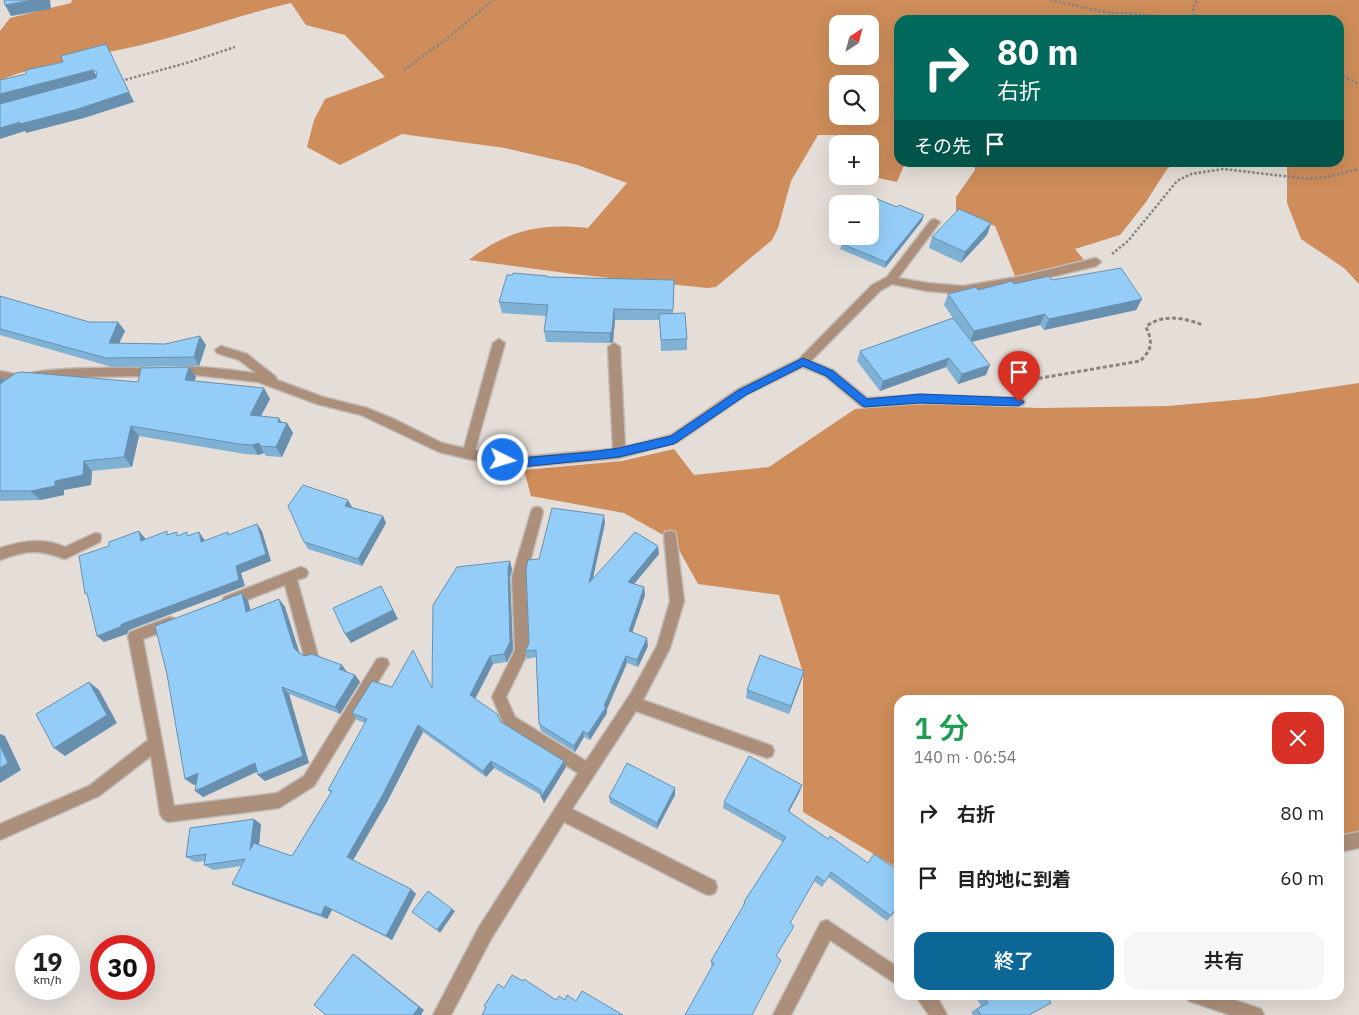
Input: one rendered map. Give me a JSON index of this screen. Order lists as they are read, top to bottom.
{
  "north": "top right",
  "page": {
    "map_buttons": ["+", "−"],
    "turn": ["80 m", "右折"],
    "then": "その先",
    "heading": ["1 分", "140 m · 06:54"],
    "list": [
      {
        "name": "右折",
        "value": "80 m"
      },
      {
        "name": "目的地に到着",
        "value": "60 m"
      }
    ],
    "buttons": ["終了", "共有"],
    "speed": "19 km/h",
    "limit": "30"
  }
}
